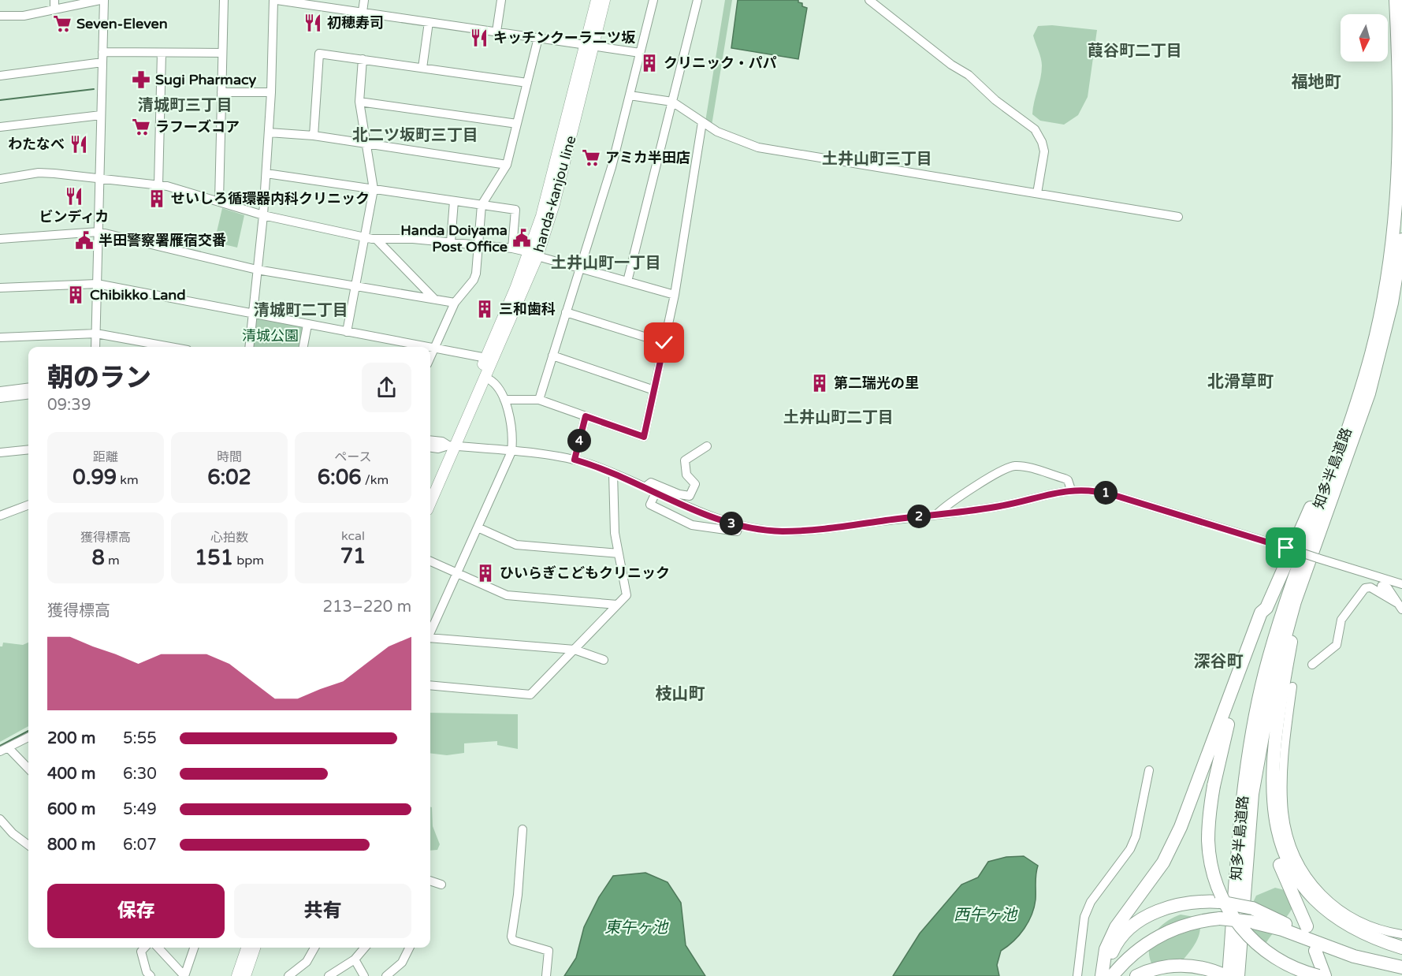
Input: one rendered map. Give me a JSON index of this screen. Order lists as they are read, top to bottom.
{
  "streets": {
    "highway": ["知多半島道路"],
    "main road": ["handa-kanjou line"]
  },
  "districts": [
    "葭谷町二丁目",
    "福地町",
    "清城町三丁目",
    "北二ツ坂町三丁目",
    "土井山町三丁目",
    "土井山町一丁目",
    "清城町二丁目",
    "北滑草町",
    "土井山町二丁目",
    "深谷町",
    "枝山町"
  ],
  "water": ["西午ヶ池", "東午ヶ池"],
  "parks": ["清城公園"],
  "places": {
    "restaurant": [
      "初穂寿司",
      "キッチンクーラ二ツ坂",
      "わたなべ",
      "ビンディカ"
    ],
    "supermarket": ["Seven-Eleven", "ラフーズコア", "アミカ半田店"],
    "building": [
      "クリニック・パパ",
      "せいしろ循環器内科クリニック",
      "Chibikko Land",
      "三和歯科",
      "第二瑞光の里",
      "ひいらぎこどもクリニック"
    ],
    "pharmacy": ["Sugi Pharmacy"],
    "public building": ["Handa Doiyama Post Office", "半田警察署雁宿交番"]
  },
  "north": "bottom",
  "page": {
    "heading": ["朝のラン", "09:39"],
    "stats": [
      ["距離", "0.99 km"],
      ["時間", "6:02"],
      ["ペース", "6:06 /km"],
      ["獲得標高", "8 m"],
      ["心拍数", "151 bpm"],
      ["kcal", "71"]
    ],
    "pins": [
      "4",
      "1",
      "2",
      "3"
    ],
    "chart": ["獲得標高", "213–220 m"],
    "list": [
      {
        "name": "200 m",
        "note": "5:55"
      },
      {
        "name": "400 m",
        "note": "6:30"
      },
      {
        "name": "600 m",
        "note": "5:49"
      },
      {
        "name": "800 m",
        "note": "6:07"
      }
    ],
    "buttons": ["保存", "共有"]
  }
}
